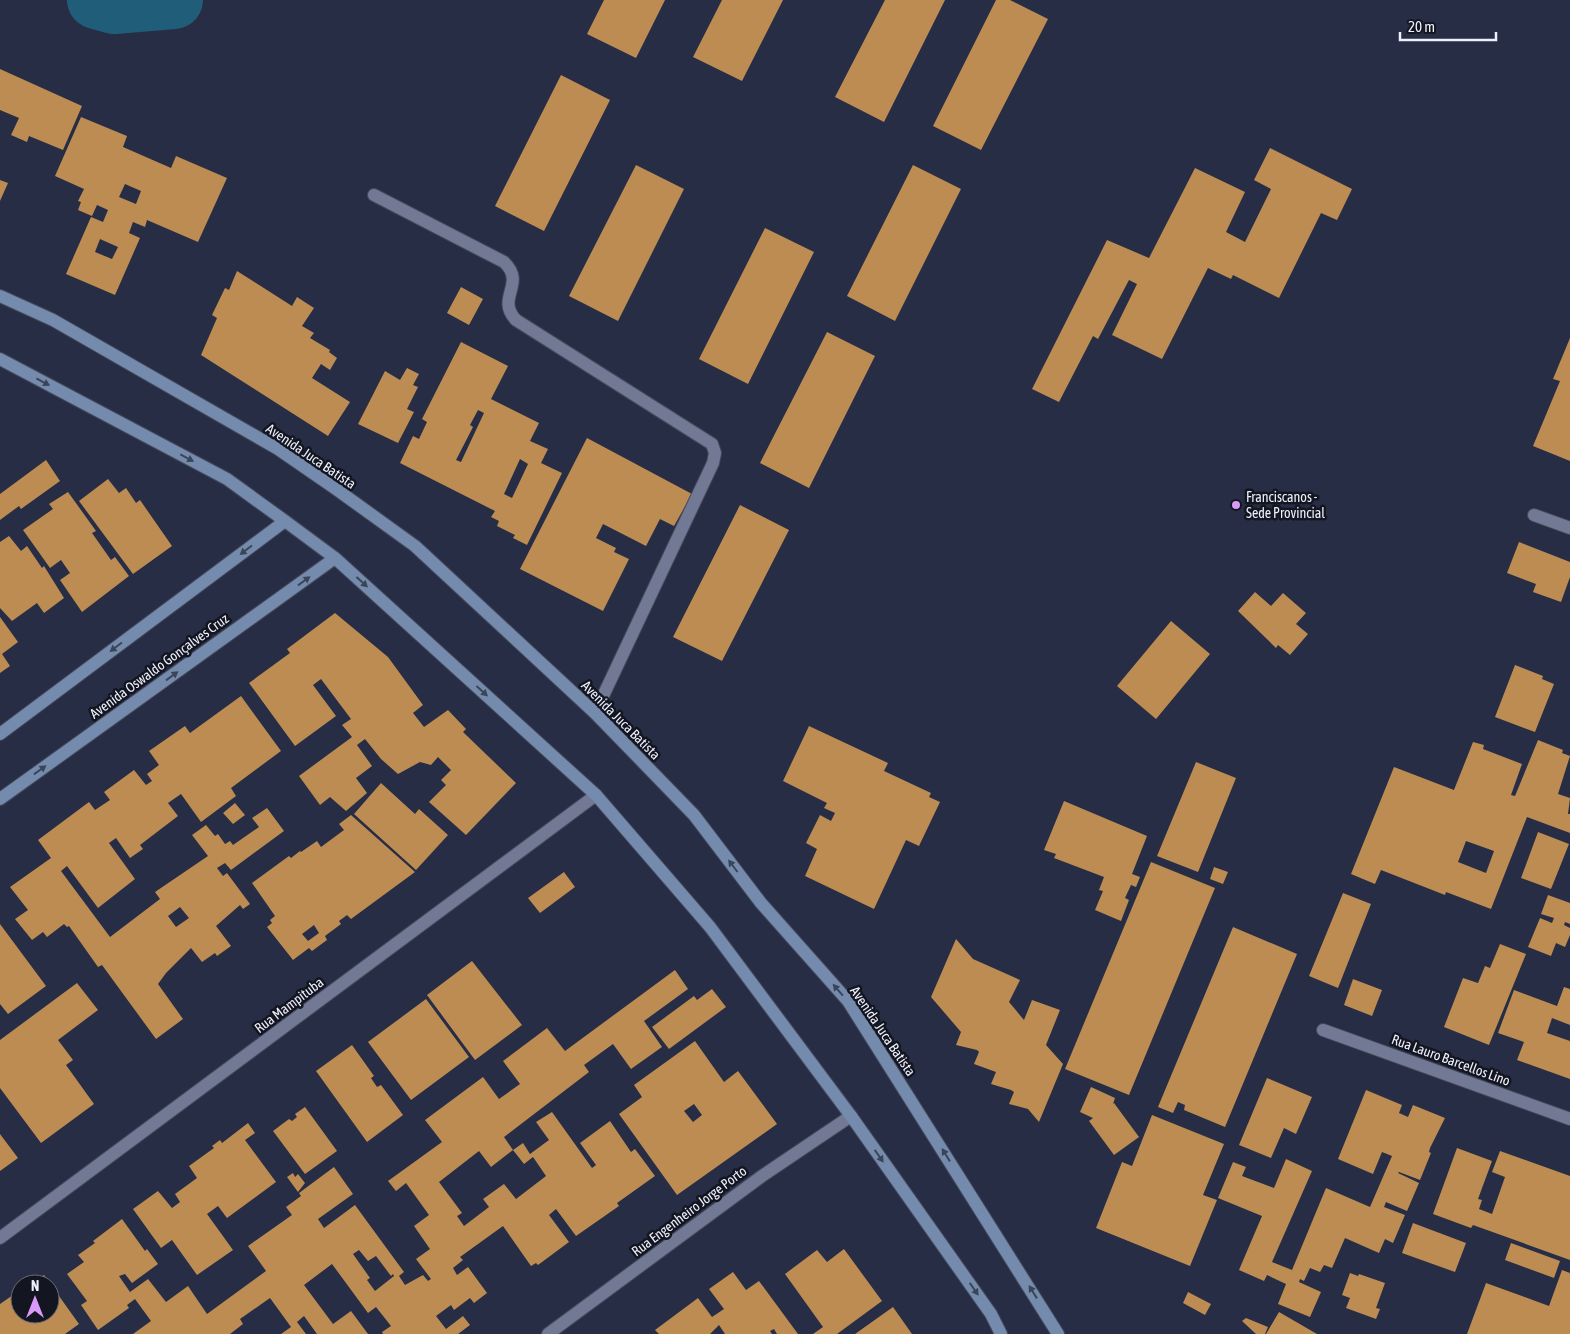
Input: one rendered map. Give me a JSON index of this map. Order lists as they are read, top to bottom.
{
  "streets": {
    "main road": ["Avenida Juca Batista", "Avenida Oswaldo Gonçalves Cruz"],
    "street": ["Rua Mampituba", "Rua Lauro Barcellos Lino", "Rua Engenheiro Jorge Porto"]
  },
  "places": ["Franciscanos - Sede Provincial"],
  "scale_bar": "20 m",
  "north": "top"
}
